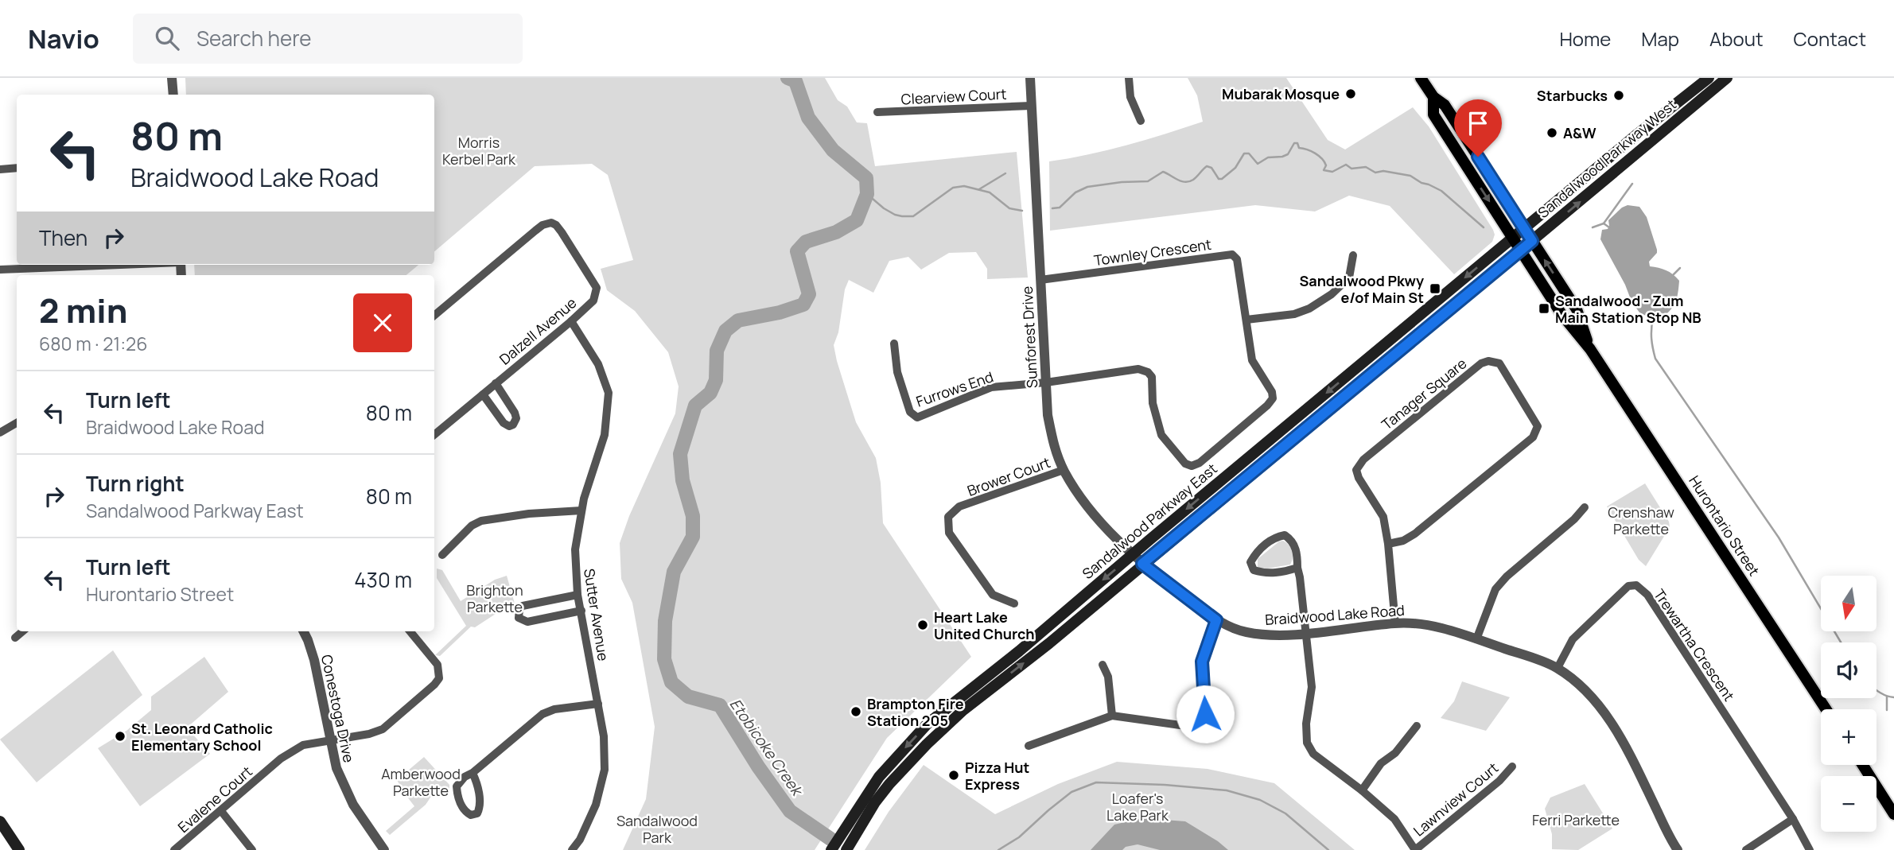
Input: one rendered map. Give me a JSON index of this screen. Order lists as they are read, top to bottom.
{
  "streets": {
    "main road": ["Sandalwood Parkway West", "Sandalwood Parkway East", "Hurontario Street"],
    "street": [
      "Clearview Court",
      "Townley Crescent",
      "Dalzell Avenue",
      "Sunforest Drive",
      "Furrows End",
      "Tanager Square",
      "Brower Court",
      "Sutter Avenue",
      "Braidwood Lake Road",
      "Trewartha Crescent",
      "Conestoga Drive",
      "Evalene Court",
      "Lawnview Court"
    ]
  },
  "crossings": [
    ["Clearview Court", "Sunforest Drive"],
    ["Sandalwood Parkway West", "Sandalwood Parkway East"],
    ["Sandalwood Parkway West", "Hurontario Street"],
    ["Townley Crescent", "Sunforest Drive"],
    ["Townley Crescent", "Furrows End"],
    ["Dalzell Avenue", "Sutter Avenue"],
    ["Sunforest Drive", "Furrows End"],
    ["Sunforest Drive", "Brower Court"],
    ["Sunforest Drive", "Sandalwood Parkway East"],
    ["Sunforest Drive", "Braidwood Lake Road"],
    ["Tanager Square", "Braidwood Lake Road"],
    ["Sandalwood Parkway East", "Hurontario Street"],
    ["Sandalwood Parkway East", "Braidwood Lake Road"],
    ["Braidwood Lake Road", "Trewartha Crescent"],
    ["Conestoga Drive", "Evalene Court"]
  ],
  "water": ["Etobicoke Creek"],
  "parks": [
    "Morris Kerbel Park",
    "Crenshaw Parkette",
    "Brighton Parkette",
    "Amberwood Parkette",
    "Loafer's Lake Park",
    "Ferri Parkette",
    "Sandalwood Park"
  ],
  "places": {
    "other": [
      "Mubarak Mosque",
      "Starbucks",
      "A&W",
      "Heart Lake United Church",
      "Brampton Fire Station 205",
      "St. Leonard Catholic Elementary School",
      "Pizza Hut Express"
    ],
    "transit": ["Sandalwood Pkwy e/of Main St", "Sandalwood - Zum Main Station Stop NB"]
  },
  "north": "bottom",
  "page": {
    "header": "Navio",
    "search": "Search here",
    "nav": [
      "Home",
      "Map",
      "About",
      "Contact"
    ],
    "turn": ["80 m", "Braidwood Lake Road"],
    "then": "Then",
    "heading": ["2 min", "680 m · 21:26"],
    "list": [
      {
        "name": "Turn left",
        "note": "Braidwood Lake Road",
        "value": "80 m"
      },
      {
        "name": "Turn right",
        "note": "Sandalwood Parkway East",
        "value": "80 m"
      },
      {
        "name": "Turn left",
        "note": "Hurontario Street",
        "value": "430 m"
      }
    ],
    "map_buttons": ["+", "−"]
  }
}
